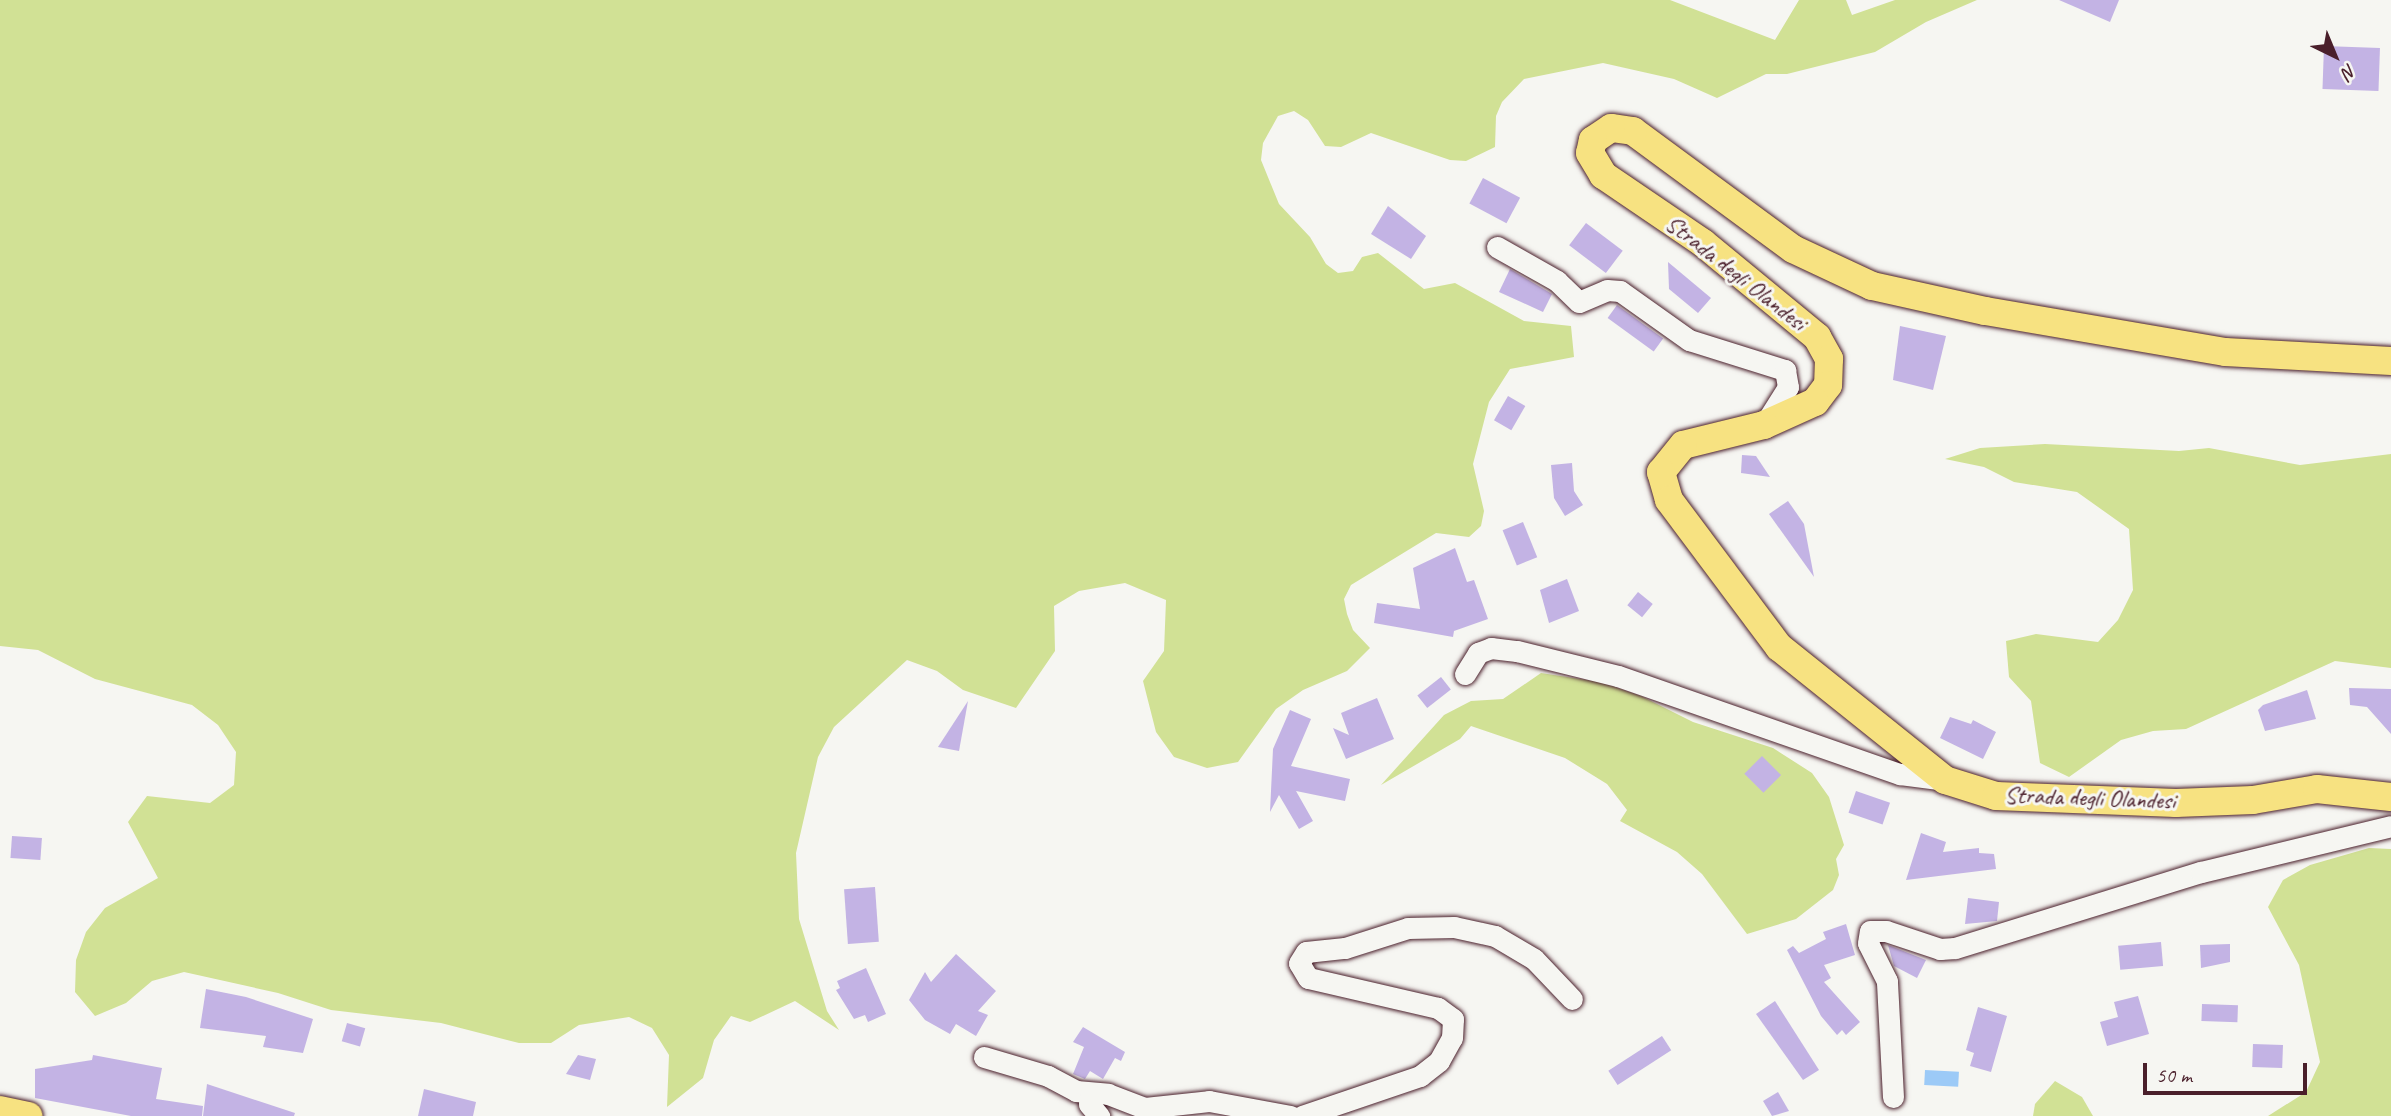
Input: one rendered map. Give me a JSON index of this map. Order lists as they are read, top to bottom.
{
  "streets": {
    "main road": ["Strada degli Olandesi"]
  },
  "scale_bar": "50 m",
  "north": "bottom right"
}
